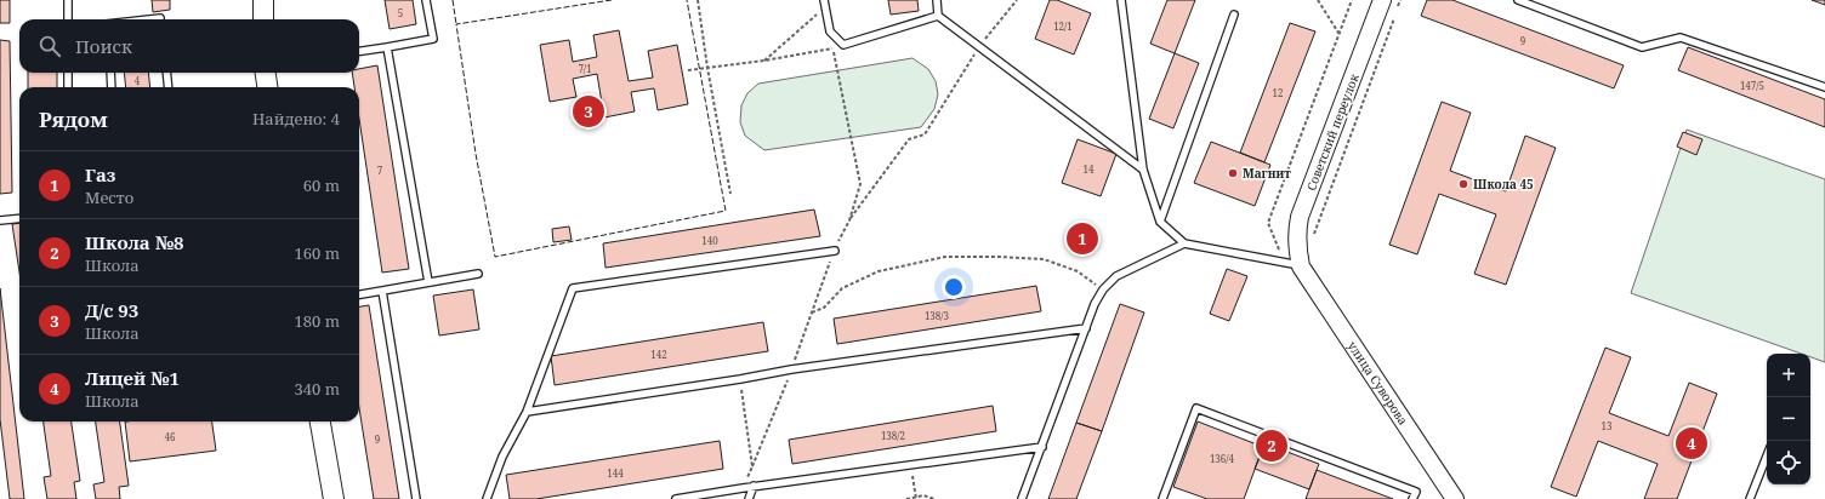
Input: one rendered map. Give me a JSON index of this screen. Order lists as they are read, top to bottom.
{
  "streets": {
    "street": ["Советский переулок", "улица Суворова"]
  },
  "crossings": [
    ["Советский переулок", "улица Суворова"]
  ],
  "places": ["Магнит", "Школа 45"],
  "house_numbers": [
    "5",
    "12/1",
    "9",
    "7/1",
    "4",
    "147/5",
    "12",
    "14",
    "7",
    "140",
    "138/3",
    "142",
    "13",
    "138/2",
    "46",
    "9",
    "136/4",
    "144"
  ],
  "page": {
    "search": "Поиск",
    "heading": ["Рядом", "Найдено: 4"],
    "pins": [
      "3",
      "1",
      "4",
      "2"
    ],
    "list": [
      {
        "mark": "1",
        "name": "Газ",
        "note": "Место",
        "value": "60 m"
      },
      {
        "mark": "2",
        "name": "Школа №8",
        "note": "Школа",
        "value": "160 m"
      },
      {
        "mark": "3",
        "name": "Д/с 93",
        "note": "Школа",
        "value": "180 m"
      },
      {
        "mark": "4",
        "name": "Лицей №1",
        "note": "Школа",
        "value": "340 m"
      }
    ],
    "map_buttons": ["+", "−"]
  }
}
